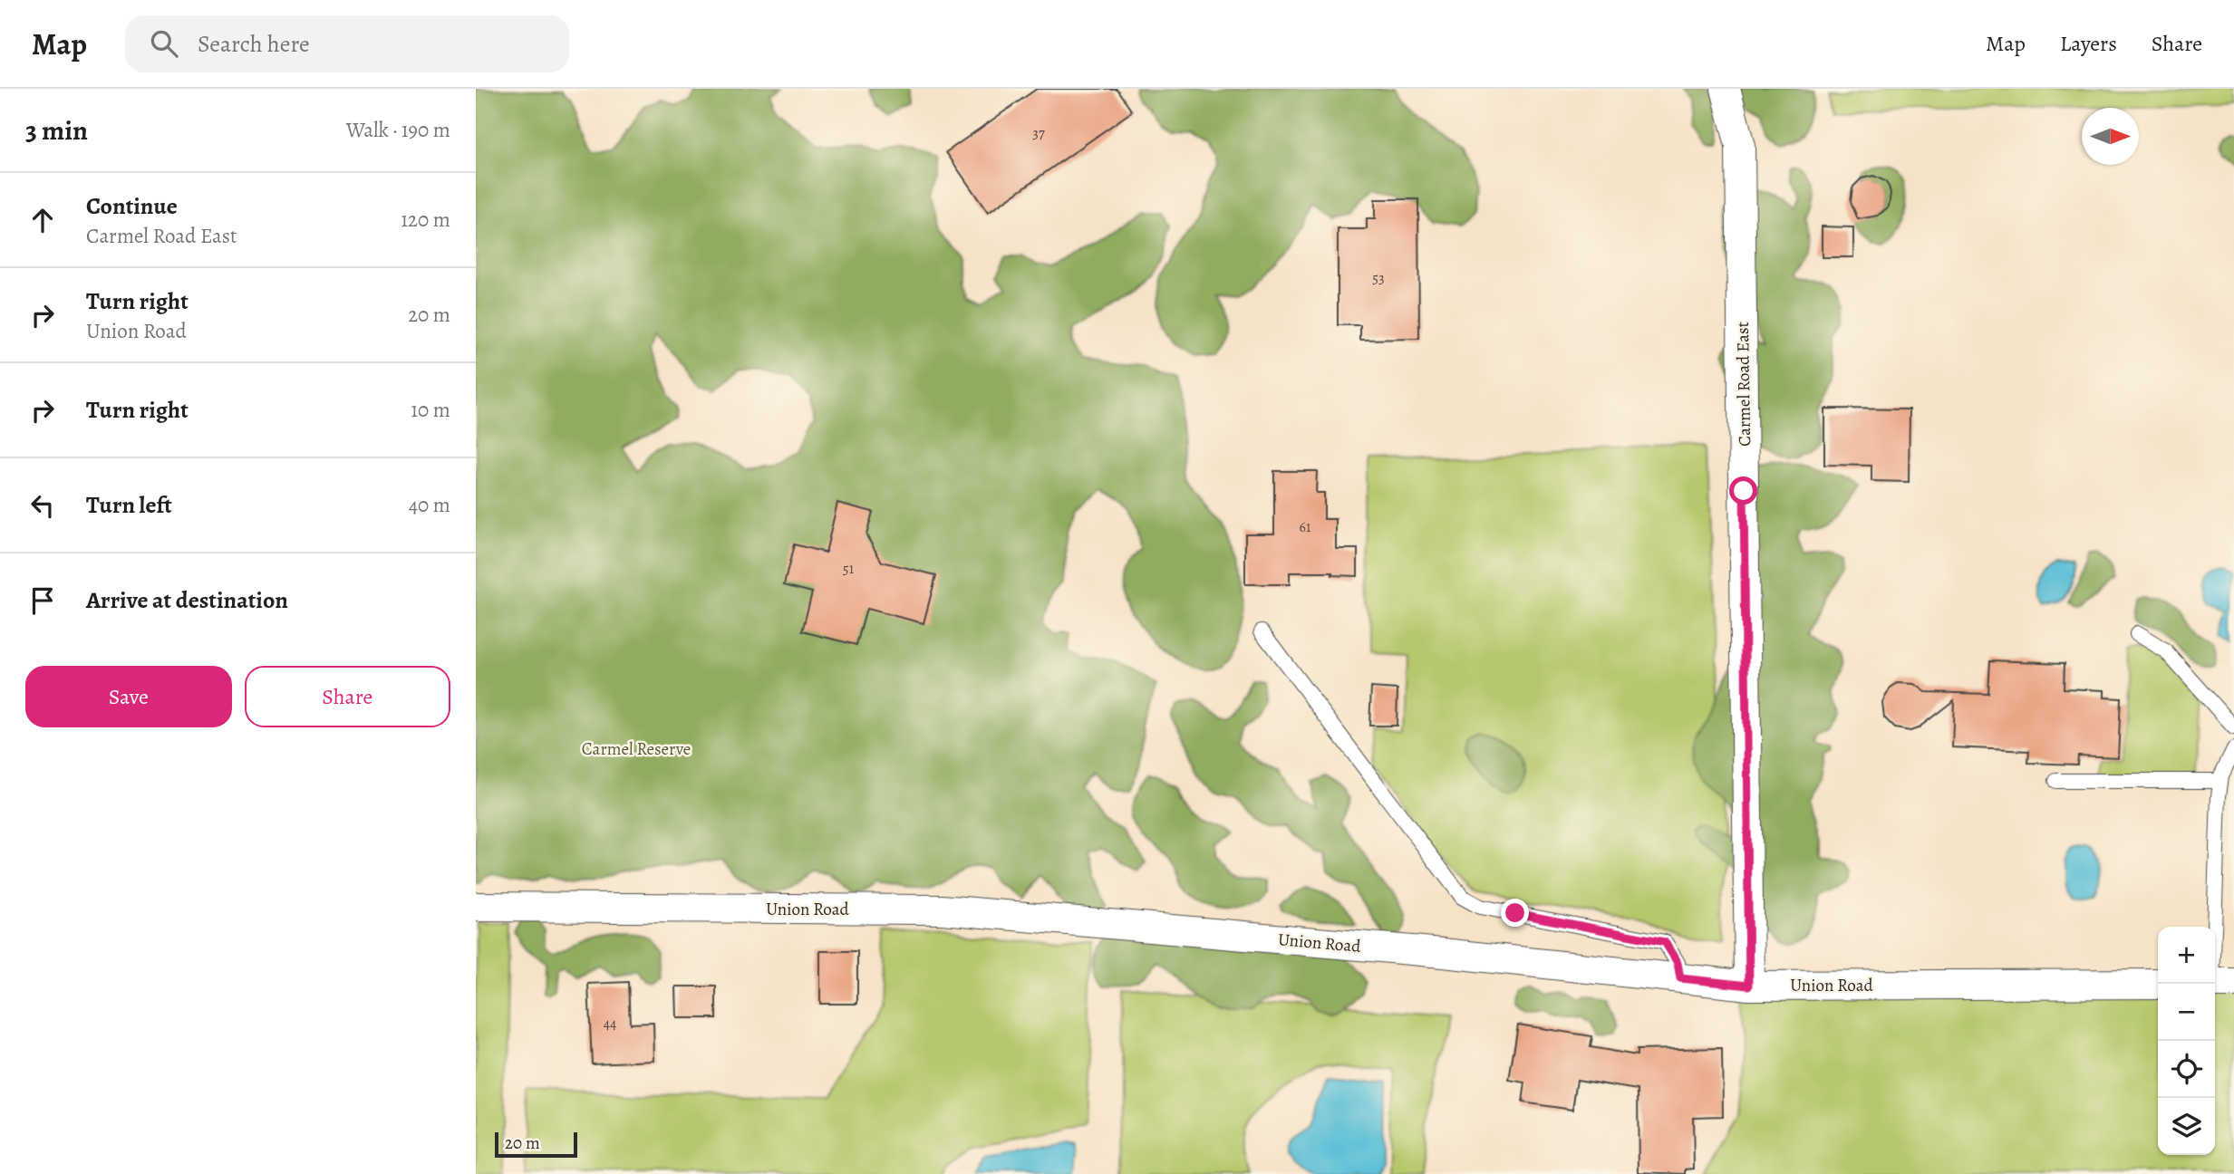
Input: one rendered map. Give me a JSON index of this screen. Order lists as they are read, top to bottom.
{
  "streets": {
    "street": ["Carmel Road East", "Union Road"]
  },
  "crossings": [
    ["Carmel Road East", "Union Road"]
  ],
  "parks": ["Carmel Reserve"],
  "house_numbers": [
    "37",
    "53",
    "61",
    "51",
    "44"
  ],
  "scale_bar": "20 m",
  "north": "right",
  "page": {
    "header": "Map",
    "search": "Search here",
    "nav": ["Map", "Layers", "Share"],
    "heading": ["3 min", "Walk · 190 m"],
    "list": [
      ["Continue", "Carmel Road East", "120 m"],
      ["Turn right", "Union Road", "20 m"],
      ["Turn right", "10 m"],
      ["Turn left", "40 m"],
      "Arrive at destination"
    ],
    "buttons": ["Save", "Share"],
    "map_buttons": ["+", "−"],
    "scale": "20 m"
  }
}
